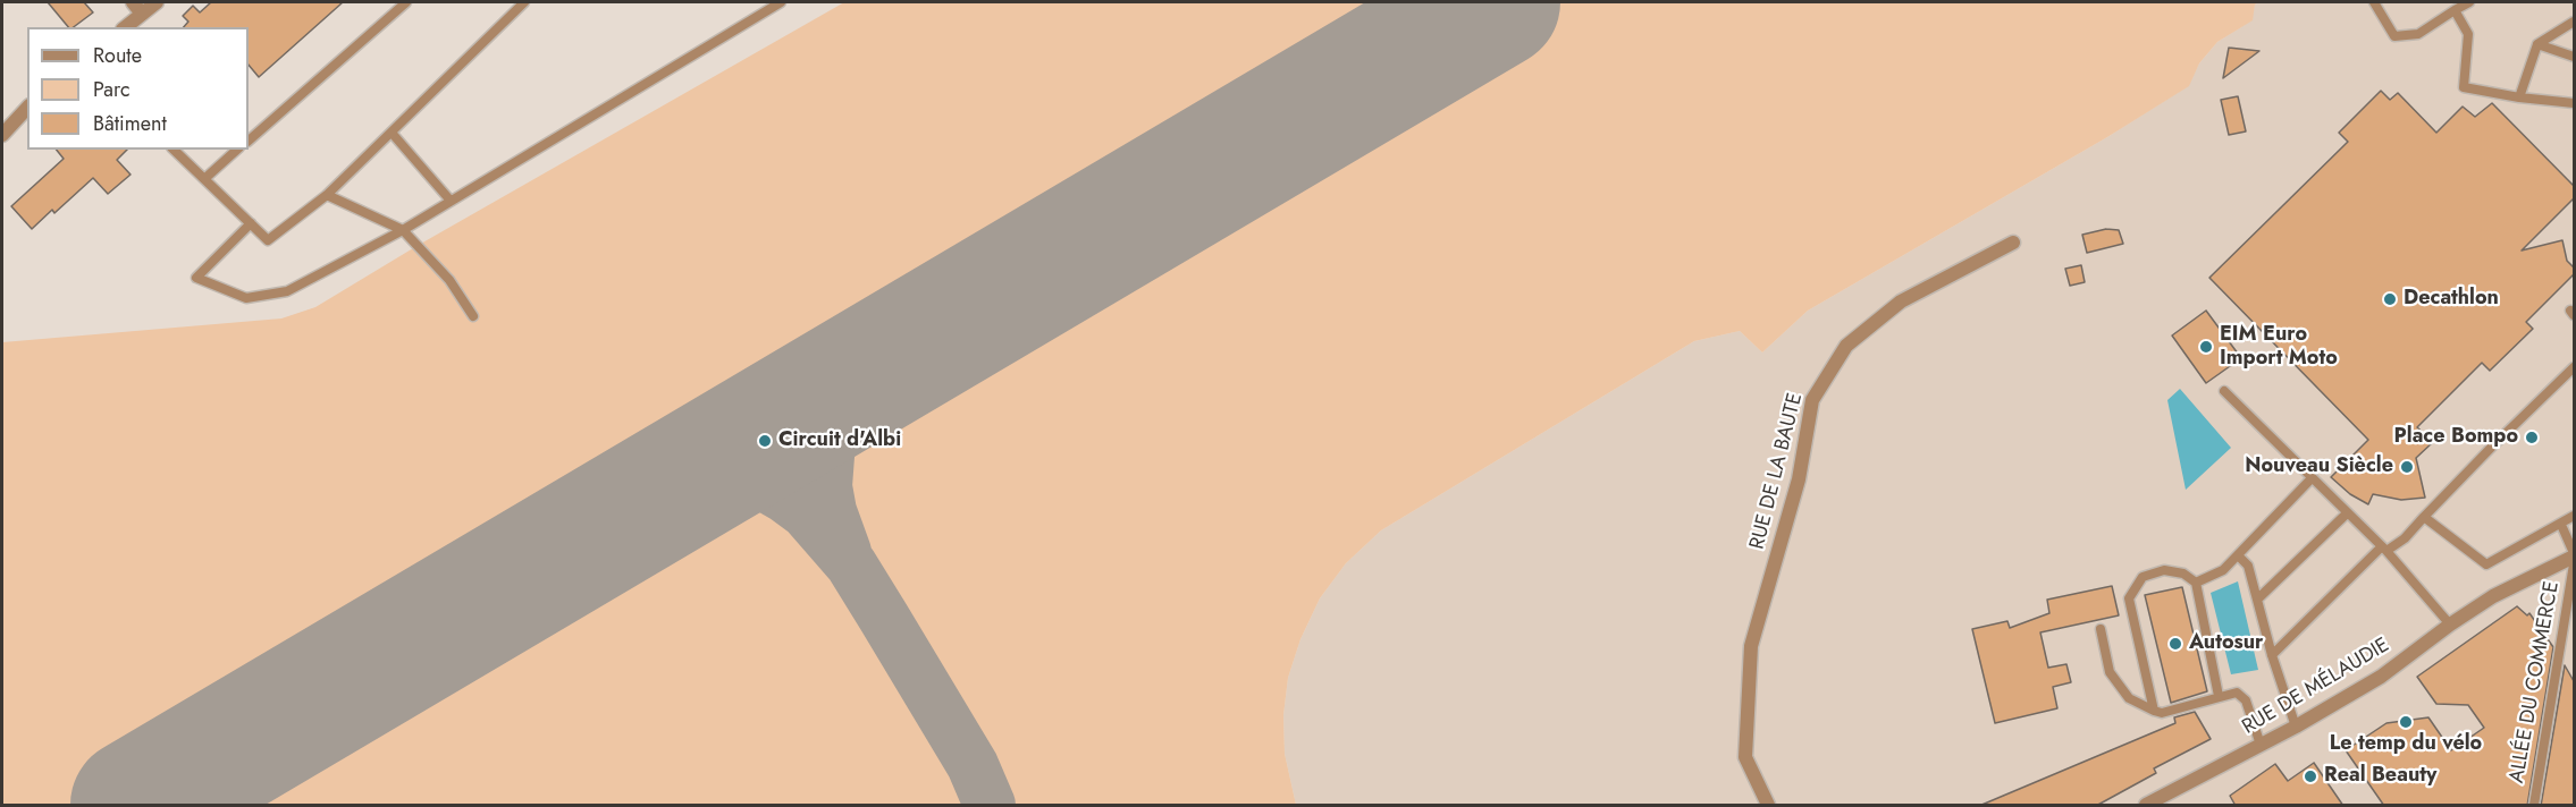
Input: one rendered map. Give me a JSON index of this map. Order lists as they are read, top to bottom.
{
  "streets": {
    "street": ["RUE DE LA BAUTE", "RUE DE MÉLAUDIE"],
    "lane": ["ALLÉE DU COMMERCE"]
  },
  "places": [
    "Decathlon",
    "EIM Euro Import Moto",
    "Place Bompo",
    "Circuit d'Albi",
    "Nouveau Siècle",
    "Autosur",
    "Le temp du vélo",
    "Real Beauty"
  ],
  "legend": ["Route", "Parc", "Bâtiment"]
}
